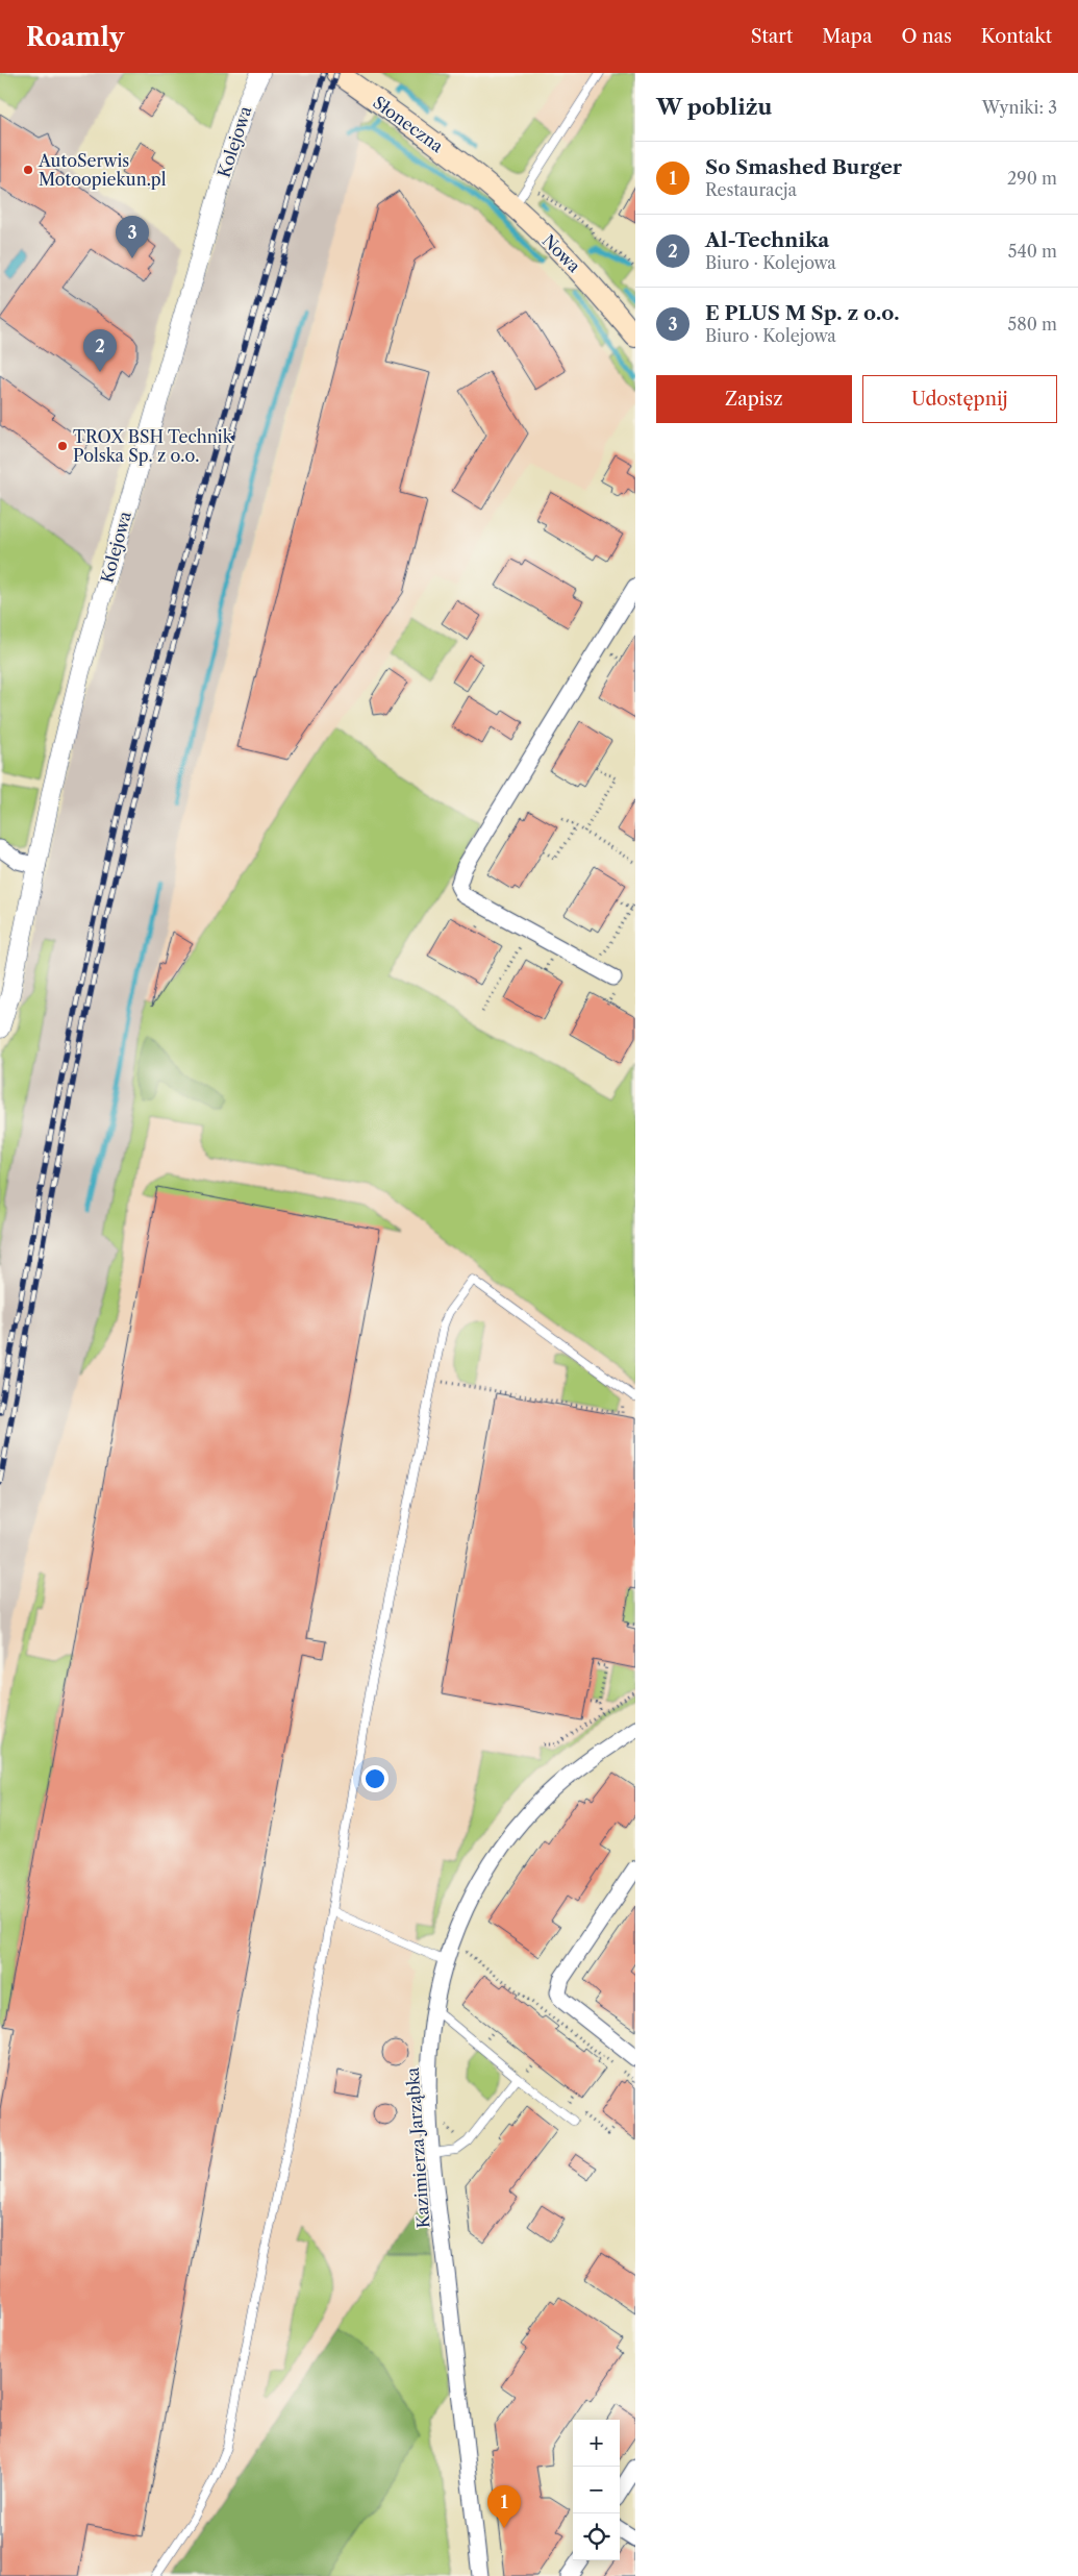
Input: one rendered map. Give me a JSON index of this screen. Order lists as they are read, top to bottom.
{
  "streets": {
    "main road": ["Słoneczna", "Nowa"],
    "street": ["Kolejowa", "Kazimierza Jarząbka"]
  },
  "crossings": [
    ["Słoneczna", "Nowa"]
  ],
  "places": ["AutoSerwis Motoopiekun.pl", "TROX BSH Technik Polska Sp. z o.o."],
  "page": {
    "header": "Roamly",
    "nav": [
      "Start",
      "Mapa",
      "O nas",
      "Kontakt"
    ],
    "heading": ["W pobliżu", "Wyniki: 3"],
    "list": [
      {
        "mark": "1",
        "name": "So Smashed Burger",
        "note": "Restauracja",
        "value": "290 m"
      },
      {
        "mark": "2",
        "name": "Al-Technika",
        "note": "Biuro · Kolejowa",
        "value": "540 m"
      },
      {
        "mark": "3",
        "name": "E PLUS M Sp. z o.o.",
        "note": "Biuro · Kolejowa",
        "value": "580 m"
      }
    ],
    "pins": ["3", "2", "1"],
    "buttons": ["Zapisz", "Udostępnij"],
    "map_buttons": ["+", "−"]
  }
}
